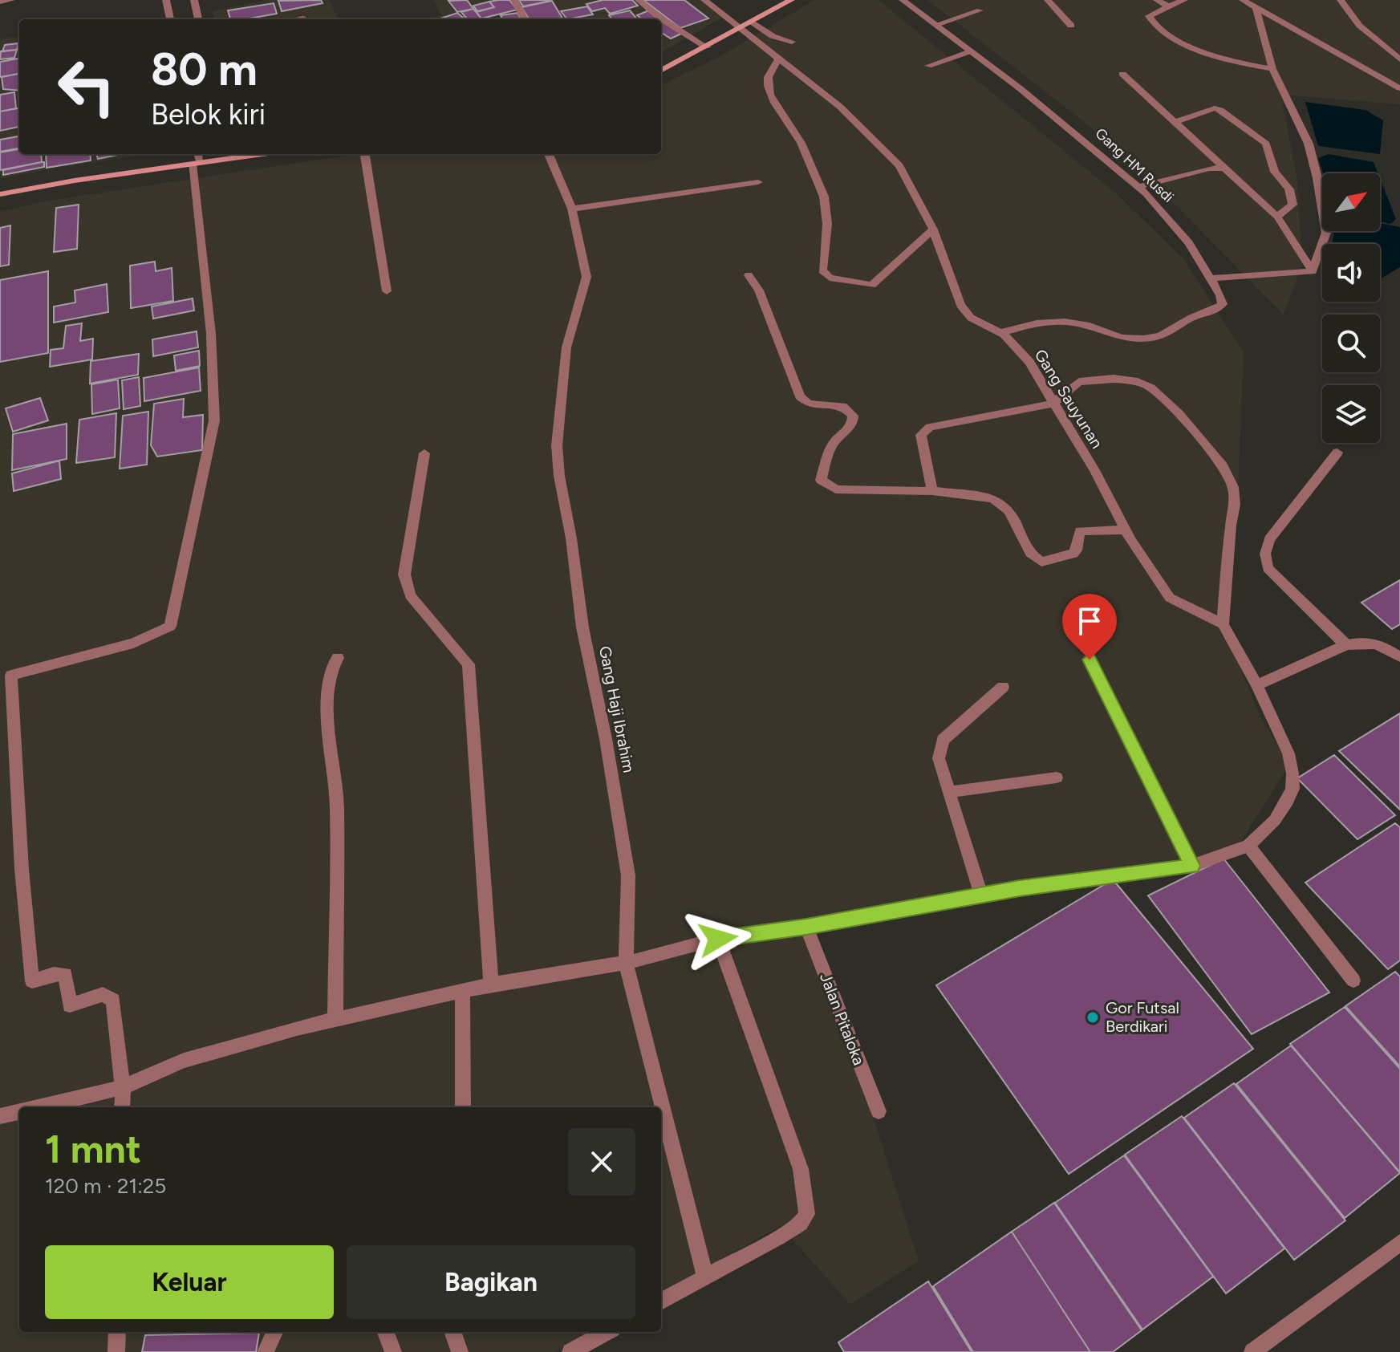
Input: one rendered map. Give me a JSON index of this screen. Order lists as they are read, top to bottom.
{
  "streets": {
    "street": [
      "Gang HM Rusdi",
      "Gang Sauyunan",
      "Gang Haji Ibrahim",
      "Jalan Pitaloka"
    ]
  },
  "crossings": [
    ["Gang HM Rusdi", "Gang Sauyunan"]
  ],
  "places": ["Gor Futsal Berdikari"],
  "north": "top right",
  "page": {
    "turn": ["80 m", "Belok kiri"],
    "heading": ["1 mnt", "120 m · 21:25"],
    "buttons": ["Keluar", "Bagikan"]
  }
}
